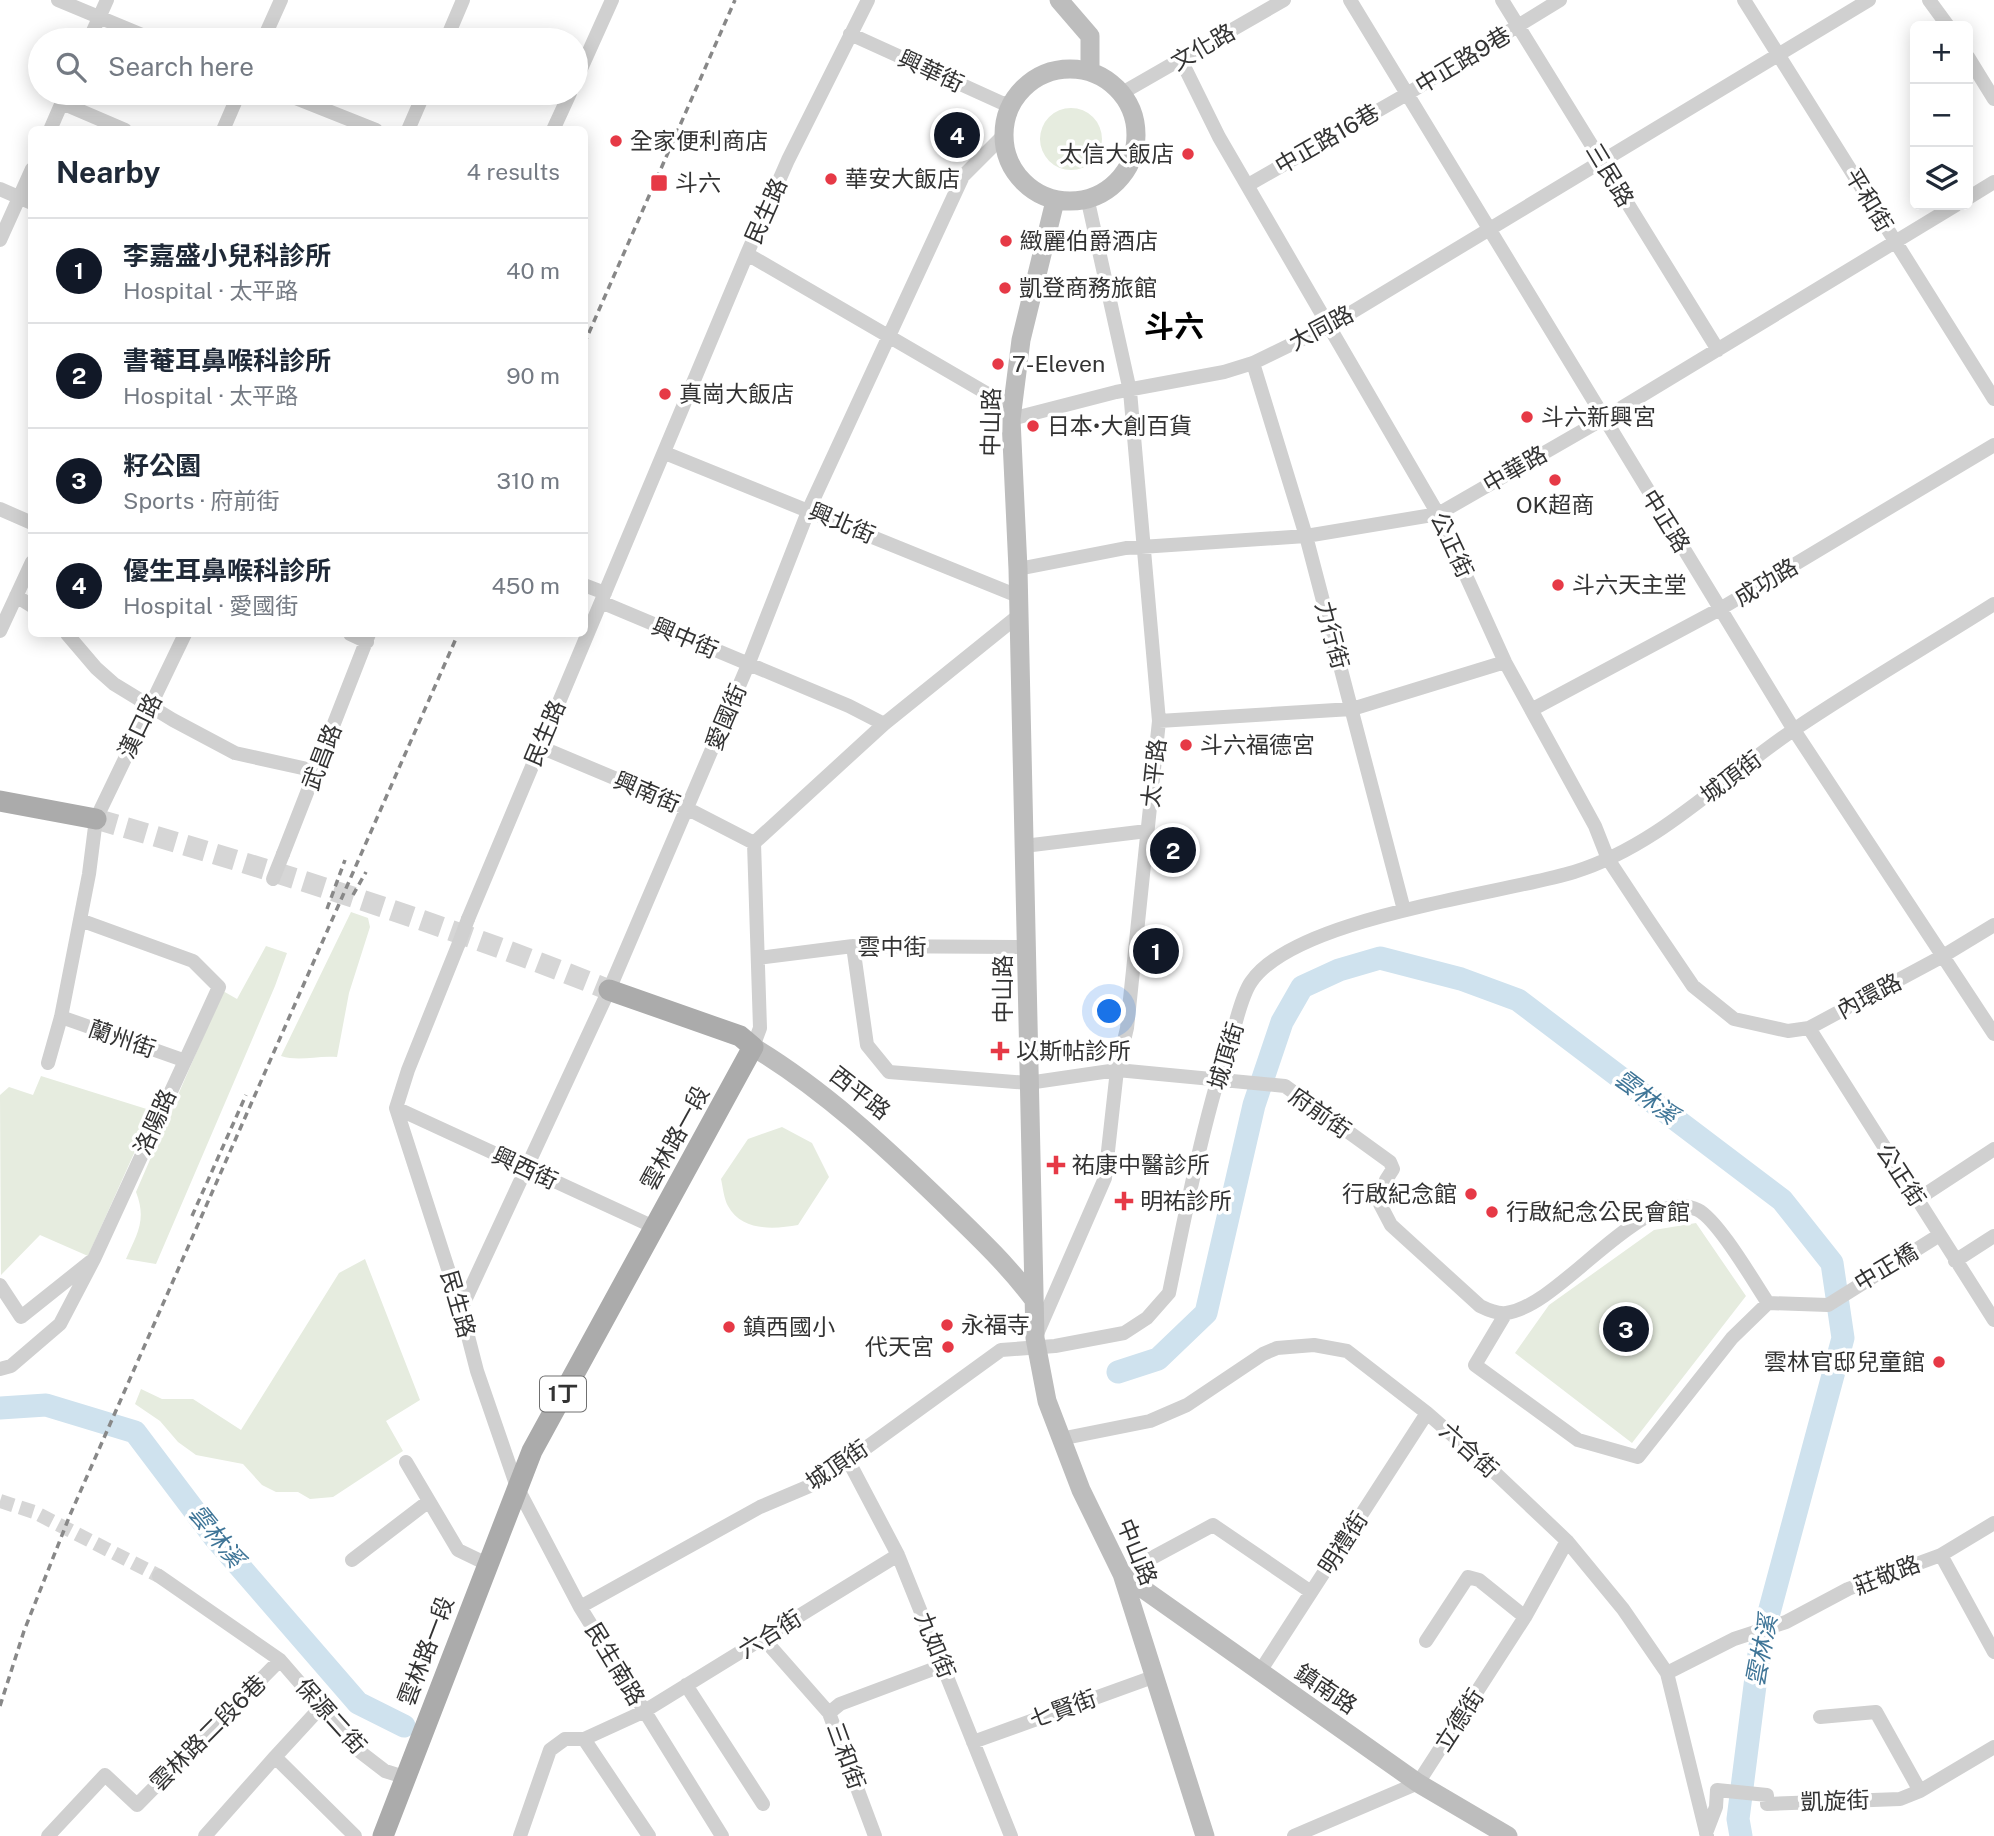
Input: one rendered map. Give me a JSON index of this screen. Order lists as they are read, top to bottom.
{
  "streets": {
    "main road": ["西平路", "雲林路一段", "1丁"],
    "street": [
      "文化路",
      "中正路9巷",
      "興華街",
      "中正路16巷",
      "三民路",
      "平和街",
      "民生路",
      "大同路",
      "中山路",
      "中華路",
      "中正路",
      "興北街",
      "公正街",
      "成功路",
      "力行街",
      "興中街",
      "愛國街",
      "漢口路",
      "武昌路",
      "太平路",
      "城頂街",
      "興南街",
      "雲中街",
      "內環路",
      "蘭州街",
      "府前街",
      "洛陽路",
      "興西街",
      "中正橋",
      "六合街",
      "明禮街",
      "莊敬路",
      "九如街",
      "民生南路",
      "鎮南路",
      "七賢街",
      "保源二街",
      "立德街",
      "雲林路二段6巷",
      "三和街",
      "凱旋街"
    ]
  },
  "crossings": [
    ["文化路", "興華街"],
    ["文化路", "中山路"],
    ["文化路", "公正街"],
    ["文化路", "愛國街"],
    ["文化路", "太平路"],
    ["中正路9巷", "中正路16巷"],
    ["中正路9巷", "三民路"],
    ["中正路9巷", "中正路"],
    ["興華街", "民生路"],
    ["興華街", "中山路"],
    ["興華街", "愛國街"],
    ["興華街", "太平路"],
    ["中正路16巷", "中正路"],
    ["中正路16巷", "公正街"],
    ["三民路", "大同路"],
    ["三民路", "中華路"],
    ["平和街", "大同路"],
    ["平和街", "中華路"],
    ["民生路", "興北街"],
    ["民生路", "興中街"],
    ["民生路", "愛國街"],
    ["民生路", "興南街"],
    ["民生路", "雲林路一段"],
    ["民生路", "興西街"],
    ["民生路", "民生南路"],
    ["大同路", "中山路"],
    ["大同路", "中正路"],
    ["大同路", "公正街"],
    ["大同路", "力行街"],
    ["大同路", "太平路"],
    ["中山路", "中華路"],
    ["中山路", "興北街"],
    ["中山路", "愛國街"],
    ["中山路", "太平路"],
    ["中山路", "城頂街"],
    ["中山路", "雲中街"],
    ["中山路", "西平路"],
    ["中山路", "府前街"],
    ["中山路", "六合街"],
    ["中山路", "鎮南路"],
    ["中山路", "七賢街"],
    ["中華路", "中正路"],
    ["中華路", "公正街"],
    ["中華路", "力行街"],
    ["中華路", "太平路"],
    ["中正路", "成功路"],
    ["中正路", "城頂街"],
    ["中正路", "內環路"],
    ["興北街", "愛國街"],
    ["公正街", "成功路"],
    ["公正街", "城頂街"],
    ["公正街", "內環路"],
    ["公正街", "中正橋"],
    ["力行街", "城頂街"],
    ["興中街", "愛國街"],
    ["愛國街", "太平路"],
    ["愛國街", "興南街"],
    ["愛國街", "西平路"],
    ["愛國街", "興西街"],
    ["太平路", "城頂街"],
    ["太平路", "府前街"],
    ["城頂街", "府前街"],
    ["城頂街", "九如街"],
    ["城頂街", "民生南路"],
    ["興南街", "雲林路一段"],
    ["雲中街", "府前街"],
    ["雲中街", "雲林路一段"],
    ["蘭州街", "洛陽路"],
    ["西平路", "雲林路一段"],
    ["雲林路一段", "興西街"],
    ["雲林路一段", "1丁"],
    ["雲林路一段", "民生南路"],
    ["雲林路一段", "保源二街"],
    ["1丁", "保源二街"],
    ["六合街", "明禮街"],
    ["六合街", "莊敬路"],
    ["六合街", "九如街"],
    ["六合街", "民生南路"],
    ["六合街", "立德街"],
    ["六合街", "凱旋街"],
    ["明禮街", "鎮南路"],
    ["九如街", "七賢街"],
    ["九如街", "三和街"],
    ["鎮南路", "立德街"],
    ["保源二街", "雲林路二段6巷"]
  ],
  "districts": ["斗六"],
  "water": ["雲林溪"],
  "places": {
    "other": [
      "全家便利商店",
      "太信大飯店",
      "華安大飯店",
      "緻麗伯爵酒店",
      "凱登商務旅館",
      "7-Eleven",
      "真崗大飯店",
      "斗六新興宮",
      "日本•大創百貨",
      "OK超商",
      "斗六天主堂",
      "斗六福德宮",
      "行啟紀念館",
      "行啟紀念公民會館",
      "永福寺",
      "鎮西國小",
      "代天宮",
      "雲林官邸兒童館"
    ],
    "transit": ["斗六"],
    "health": ["以斯帖診所", "祐康中醫診所", "明祐診所"]
  },
  "page": {
    "map_buttons": ["+", "−"],
    "search": "Search here",
    "pins": [
      "4",
      "2",
      "1",
      "3"
    ],
    "heading": ["Nearby", "4 results"],
    "list": [
      {
        "mark": "1",
        "name": "李嘉盛小兒科診所",
        "note": "Hospital · 太平路",
        "value": "40 m"
      },
      {
        "mark": "2",
        "name": "書菴耳鼻喉科診所",
        "note": "Hospital · 太平路",
        "value": "90 m"
      },
      {
        "mark": "3",
        "name": "籽公園",
        "note": "Sports · 府前街",
        "value": "310 m"
      },
      {
        "mark": "4",
        "name": "優生耳鼻喉科診所",
        "note": "Hospital · 愛國街",
        "value": "450 m"
      }
    ]
  }
}
